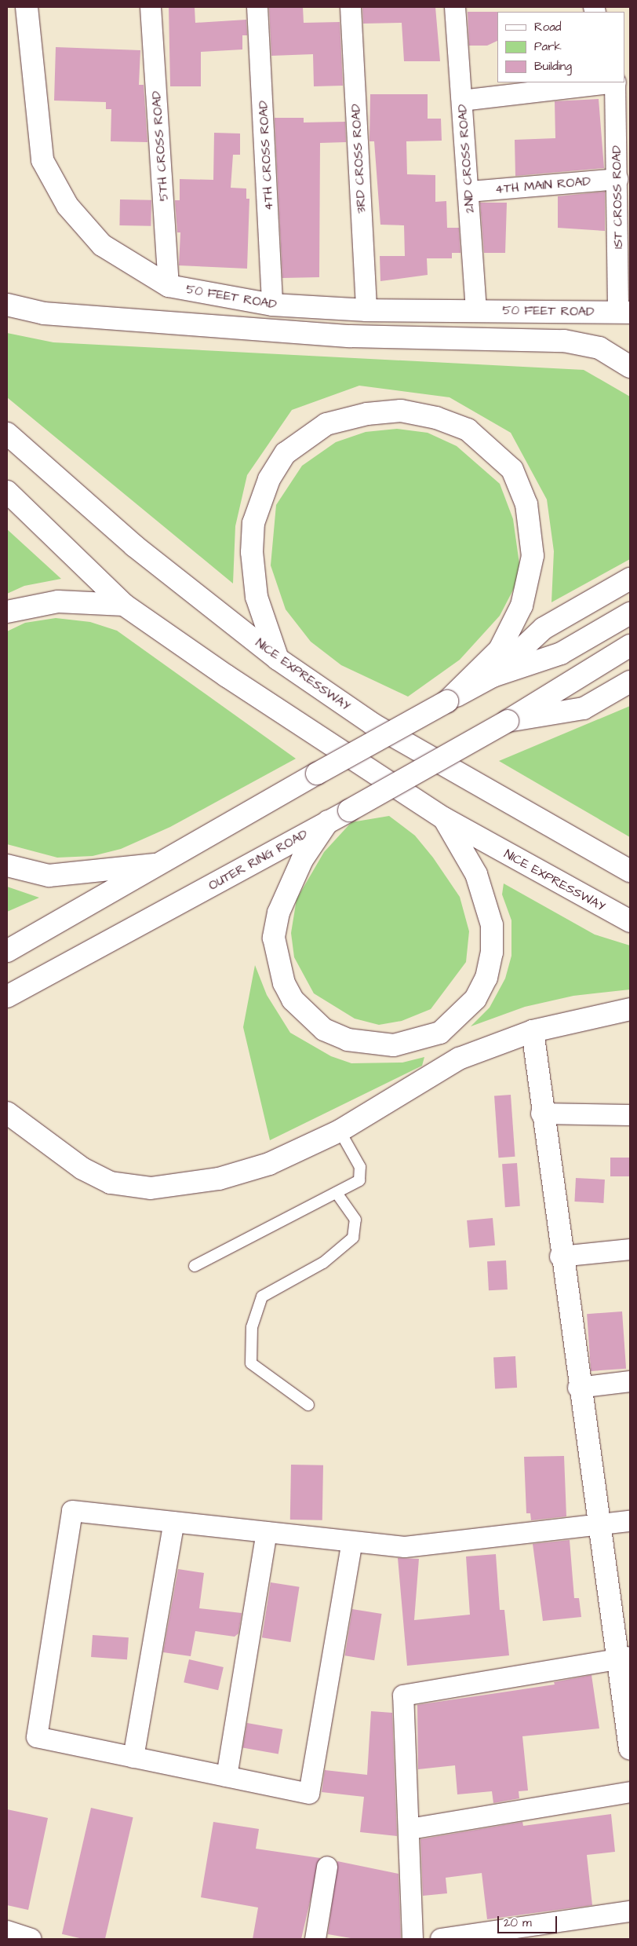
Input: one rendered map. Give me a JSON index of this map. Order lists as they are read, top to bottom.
{
  "streets": {
    "main road": ["50 FEET ROAD", "NICE EXPRESSWAY", "OUTER RING ROAD"],
    "street": [
      "5TH CROSS ROAD",
      "4TH CROSS ROAD",
      "3RD CROSS ROAD",
      "2ND CROSS ROAD",
      "4TH MAIN ROAD",
      "1ST CROSS ROAD"
    ]
  },
  "crossings": [
    ["5TH CROSS ROAD", "50 FEET ROAD"],
    ["4TH CROSS ROAD", "50 FEET ROAD"],
    ["3RD CROSS ROAD", "50 FEET ROAD"],
    ["2ND CROSS ROAD", "4TH MAIN ROAD"],
    ["2ND CROSS ROAD", "50 FEET ROAD"],
    ["4TH MAIN ROAD", "1ST CROSS ROAD"],
    ["1ST CROSS ROAD", "50 FEET ROAD"]
  ],
  "legend": ["Road", "Park", "Building"],
  "scale_bar": "20 m"
}
